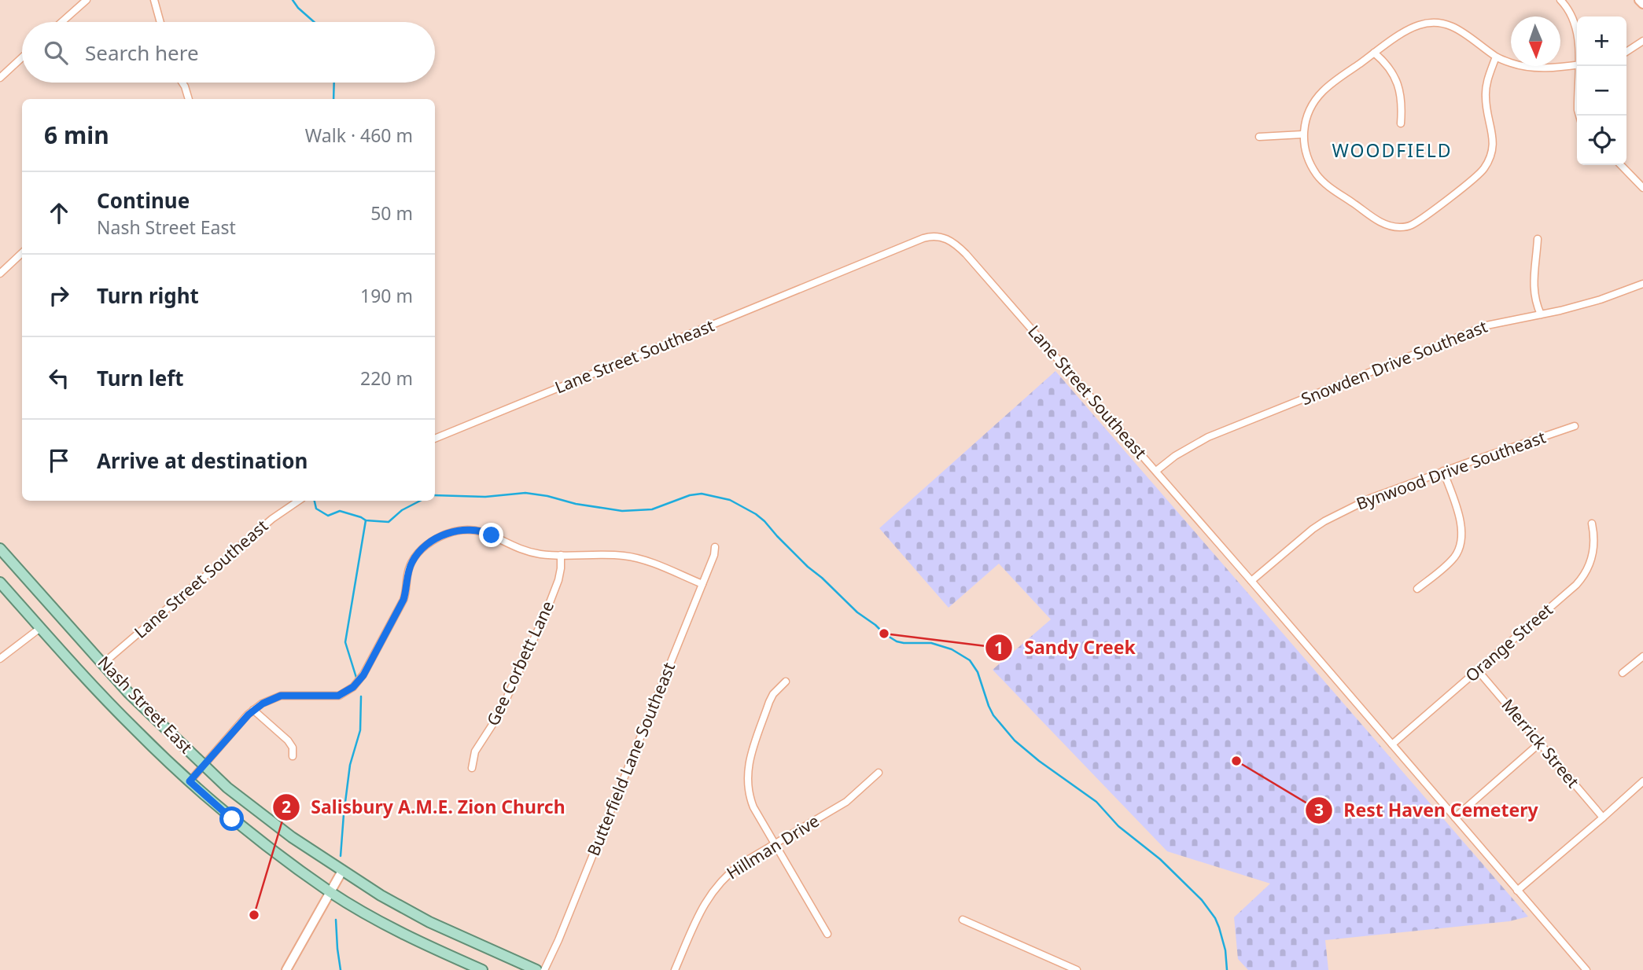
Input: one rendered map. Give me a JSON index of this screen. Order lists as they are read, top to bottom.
{
  "streets": {
    "main road": ["Nash Street East"],
    "street": [
      "Lane Street Southeast",
      "Snowden Drive Southeast",
      "Bynwood Drive Southeast",
      "Orange Street",
      "Gee Corbett Lane",
      "Merrick Street",
      "Butterfield Lane Southeast",
      "Hillman Drive"
    ]
  },
  "crossings": [
    ["Lane Street Southeast", "Snowden Drive Southeast"],
    ["Lane Street Southeast", "Bynwood Drive Southeast"],
    ["Lane Street Southeast", "Orange Street"],
    ["Lane Street Southeast", "Nash Street East"],
    ["Orange Street", "Merrick Street"]
  ],
  "districts": ["WOODFIELD"],
  "places": ["Sandy Creek", "Rest Haven Cemetery", "Salisbury A.M.E. Zion Church"],
  "north": "bottom",
  "page": {
    "map_buttons": ["+", "−"],
    "search": "Search here",
    "heading": ["6 min", "Walk · 460 m"],
    "list": [
      ["Continue", "Nash Street East", "50 m"],
      ["Turn right", "190 m"],
      ["Turn left", "220 m"],
      "Arrive at destination"
    ]
  }
}
